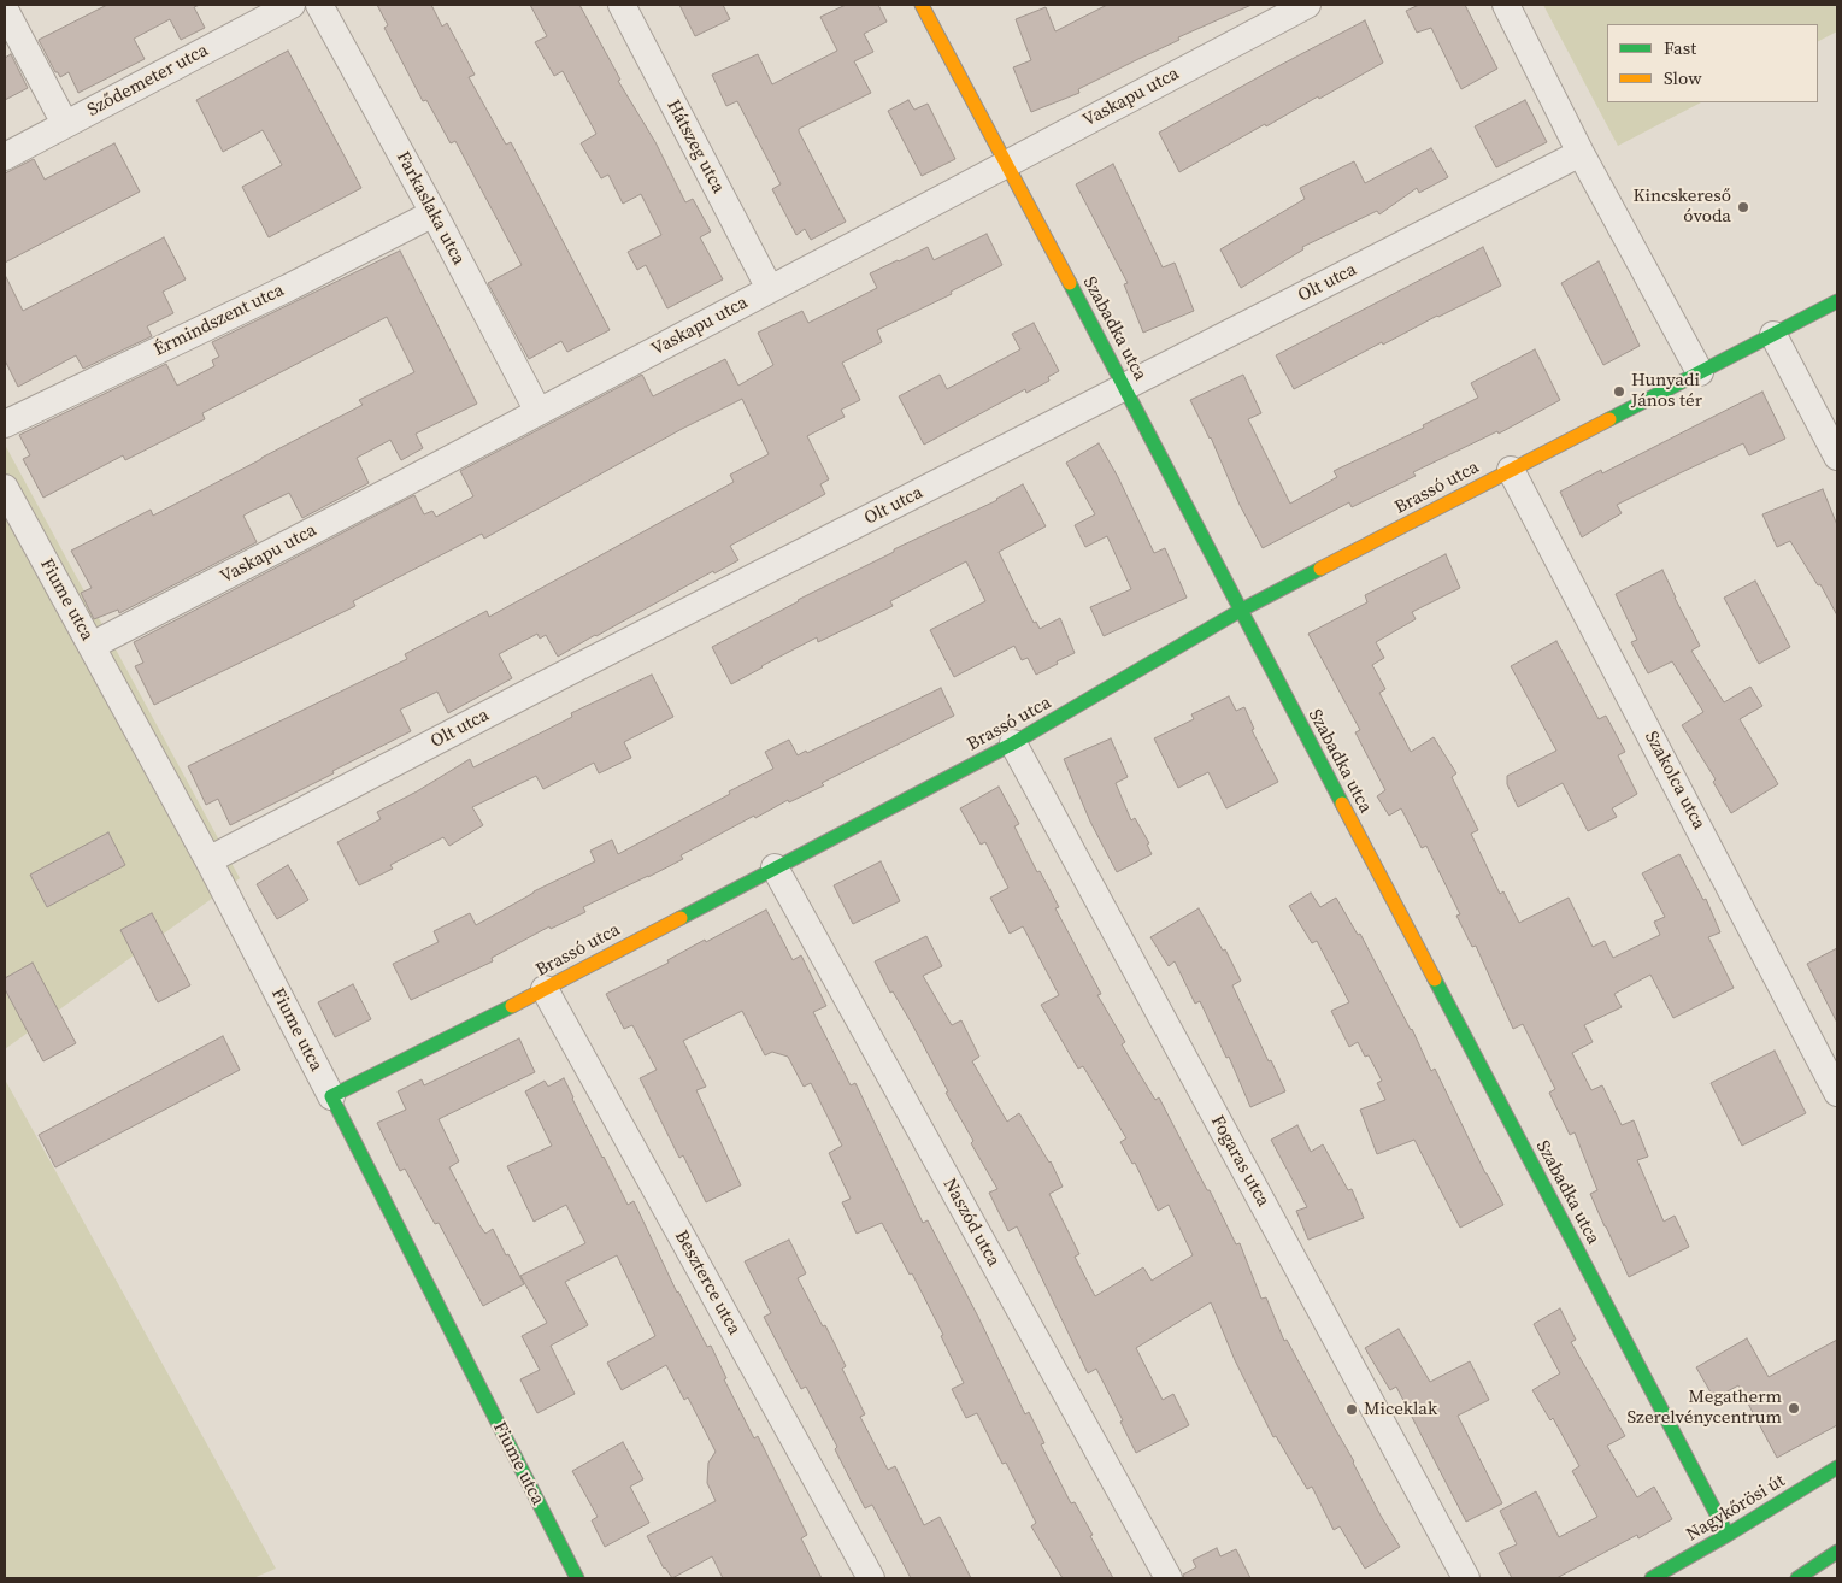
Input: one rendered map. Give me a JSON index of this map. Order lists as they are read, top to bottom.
{
  "streets": {
    "street": [
      "Sződemeter utca",
      "Vaskapu utca",
      "Hátszeg utca",
      "Farkaslaka utca",
      "Olt utca",
      "Érmindszent utca",
      "Szabadka utca",
      "Brassó utca",
      "Fiume utca",
      "Szakolca utca",
      "Fogaras utca",
      "Naszód utca",
      "Beszterce utca",
      "Nagykőrösi út"
    ]
  },
  "crossings": [
    ["Vaskapu utca", "Hátszeg utca"],
    ["Vaskapu utca", "Farkaslaka utca"],
    ["Vaskapu utca", "Szabadka utca"],
    ["Vaskapu utca", "Fiume utca"],
    ["Farkaslaka utca", "Érmindszent utca"],
    ["Olt utca", "Szabadka utca"],
    ["Olt utca", "Fiume utca"],
    ["Szabadka utca", "Brassó utca"],
    ["Szabadka utca", "Nagykőrösi út"],
    ["Brassó utca", "Fiume utca"],
    ["Brassó utca", "Szakolca utca"],
    ["Brassó utca", "Fogaras utca"],
    ["Brassó utca", "Naszód utca"],
    ["Brassó utca", "Beszterce utca"]
  ],
  "places": [
    "Kincskereső óvoda",
    "Hunyadi János tér",
    "Megatherm Szerelvénycentrum",
    "Miceklak"
  ],
  "legend": ["Fast", "Slow"]
}
